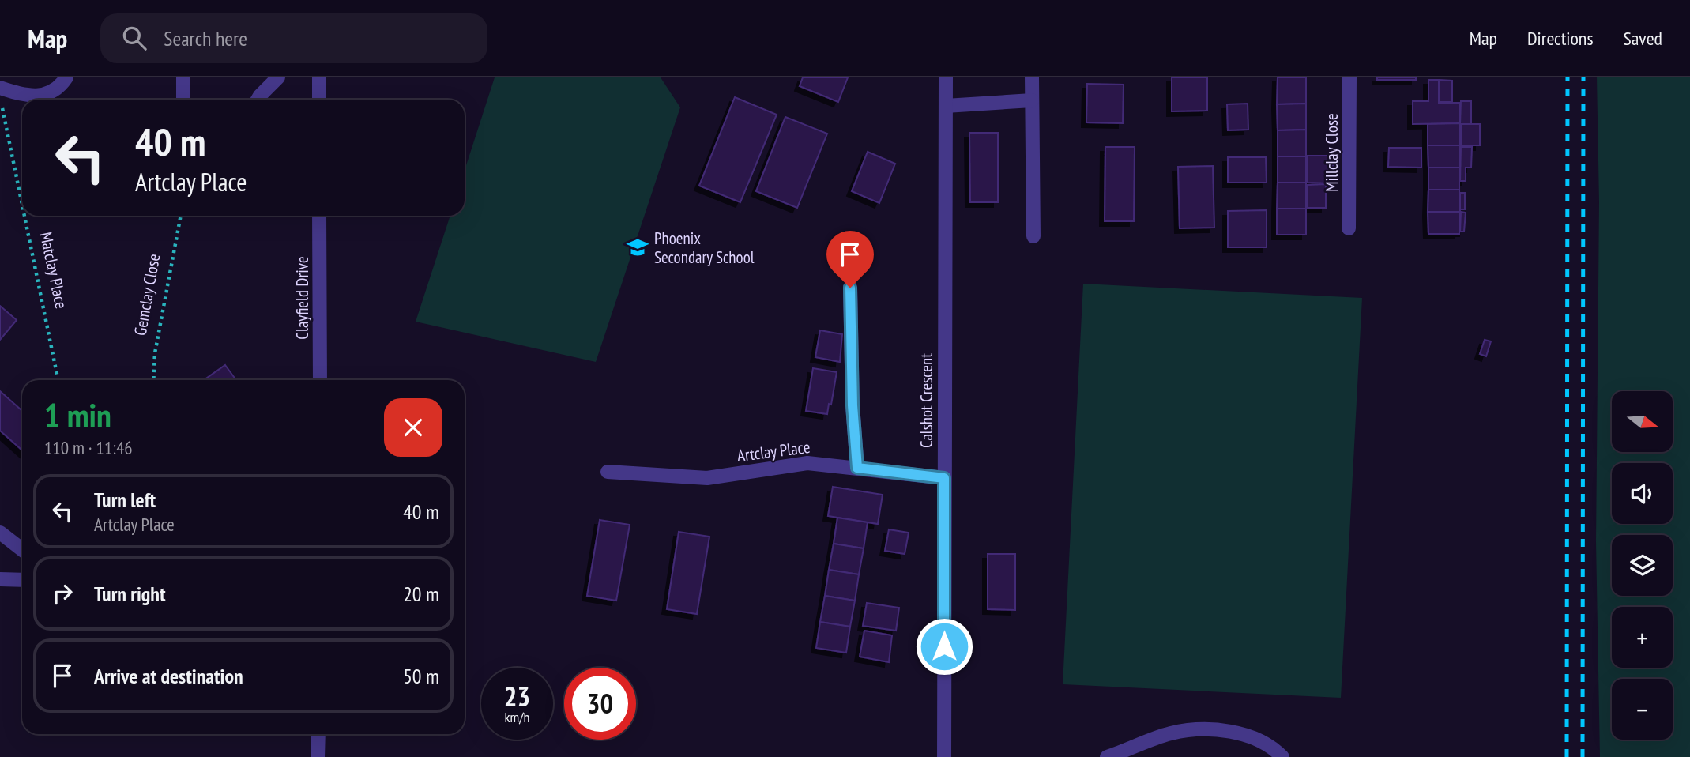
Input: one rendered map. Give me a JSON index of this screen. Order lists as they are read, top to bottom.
{
  "streets": {
    "street": [
      "Millclay Close",
      "Clayfield Drive",
      "Calshot Crescent",
      "Artclay Place"
    ],
    "path": ["Matclay Place", "Gemclay Close"]
  },
  "crossings": [
    ["Calshot Crescent", "Artclay Place"]
  ],
  "places": {
    "school or university": ["Phoenix Secondary School"]
  },
  "north": "right",
  "page": {
    "header": "Map",
    "search": "Search here",
    "nav": ["Map", "Directions", "Saved"],
    "turn": ["40 m", "Artclay Place"],
    "heading": ["1 min", "110 m · 11:46"],
    "map_buttons": ["+", "−"],
    "list": [
      {
        "name": "Turn left",
        "note": "Artclay Place",
        "value": "40 m"
      },
      {
        "name": "Turn right",
        "value": "20 m"
      },
      {
        "name": "Arrive at destination",
        "value": "50 m"
      }
    ],
    "speed": "23 km/h",
    "limit": "30"
  }
}
